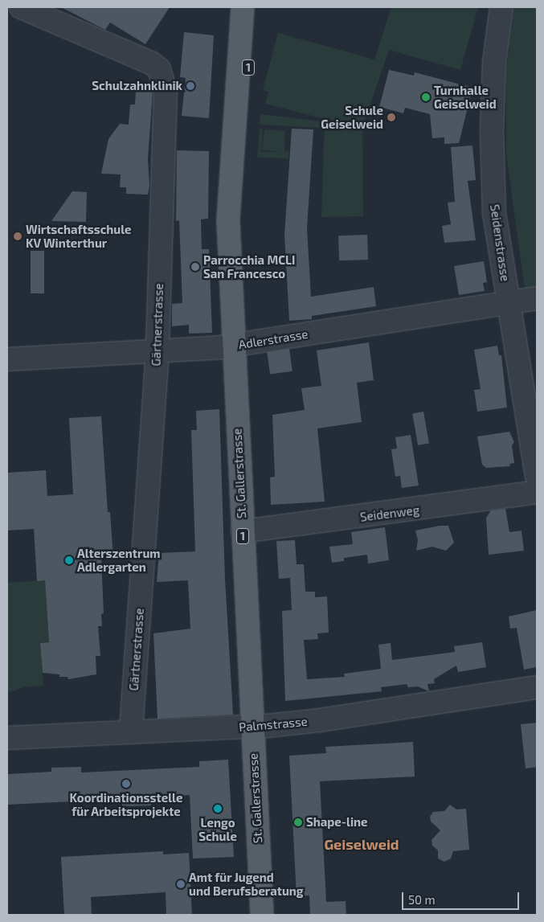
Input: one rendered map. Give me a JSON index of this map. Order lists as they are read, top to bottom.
{
  "streets": {
    "main road": ["1", "St. Gallerstrasse"],
    "street": [
      "Seidenstrasse",
      "Gärtnerstrasse",
      "Adlerstrasse",
      "Seidenweg",
      "Palmstrasse"
    ]
  },
  "crossings": [
    ["Seidenstrasse", "Adlerstrasse"],
    ["Gärtnerstrasse", "Adlerstrasse"],
    ["Gärtnerstrasse", "Palmstrasse"],
    ["Adlerstrasse", "St. Gallerstrasse"],
    ["St. Gallerstrasse", "Seidenweg"],
    ["St. Gallerstrasse", "Palmstrasse"]
  ],
  "districts": ["Geiselweid"],
  "places": [
    "Schulzahnklinik",
    "Turnhalle Geiselweid",
    "Schule Geiselweid",
    "Wirtschaftsschule KV Winterthur",
    "Parrocchia MCLI San Francesco",
    "Alterszentrum Adlergarten",
    "Koordinationsstelle für Arbeitsprojekte",
    "Lengo Schule",
    "Shape-line",
    "Amt für Jugend und Berufsberatung"
  ],
  "scale_bar": "50 m"
}
